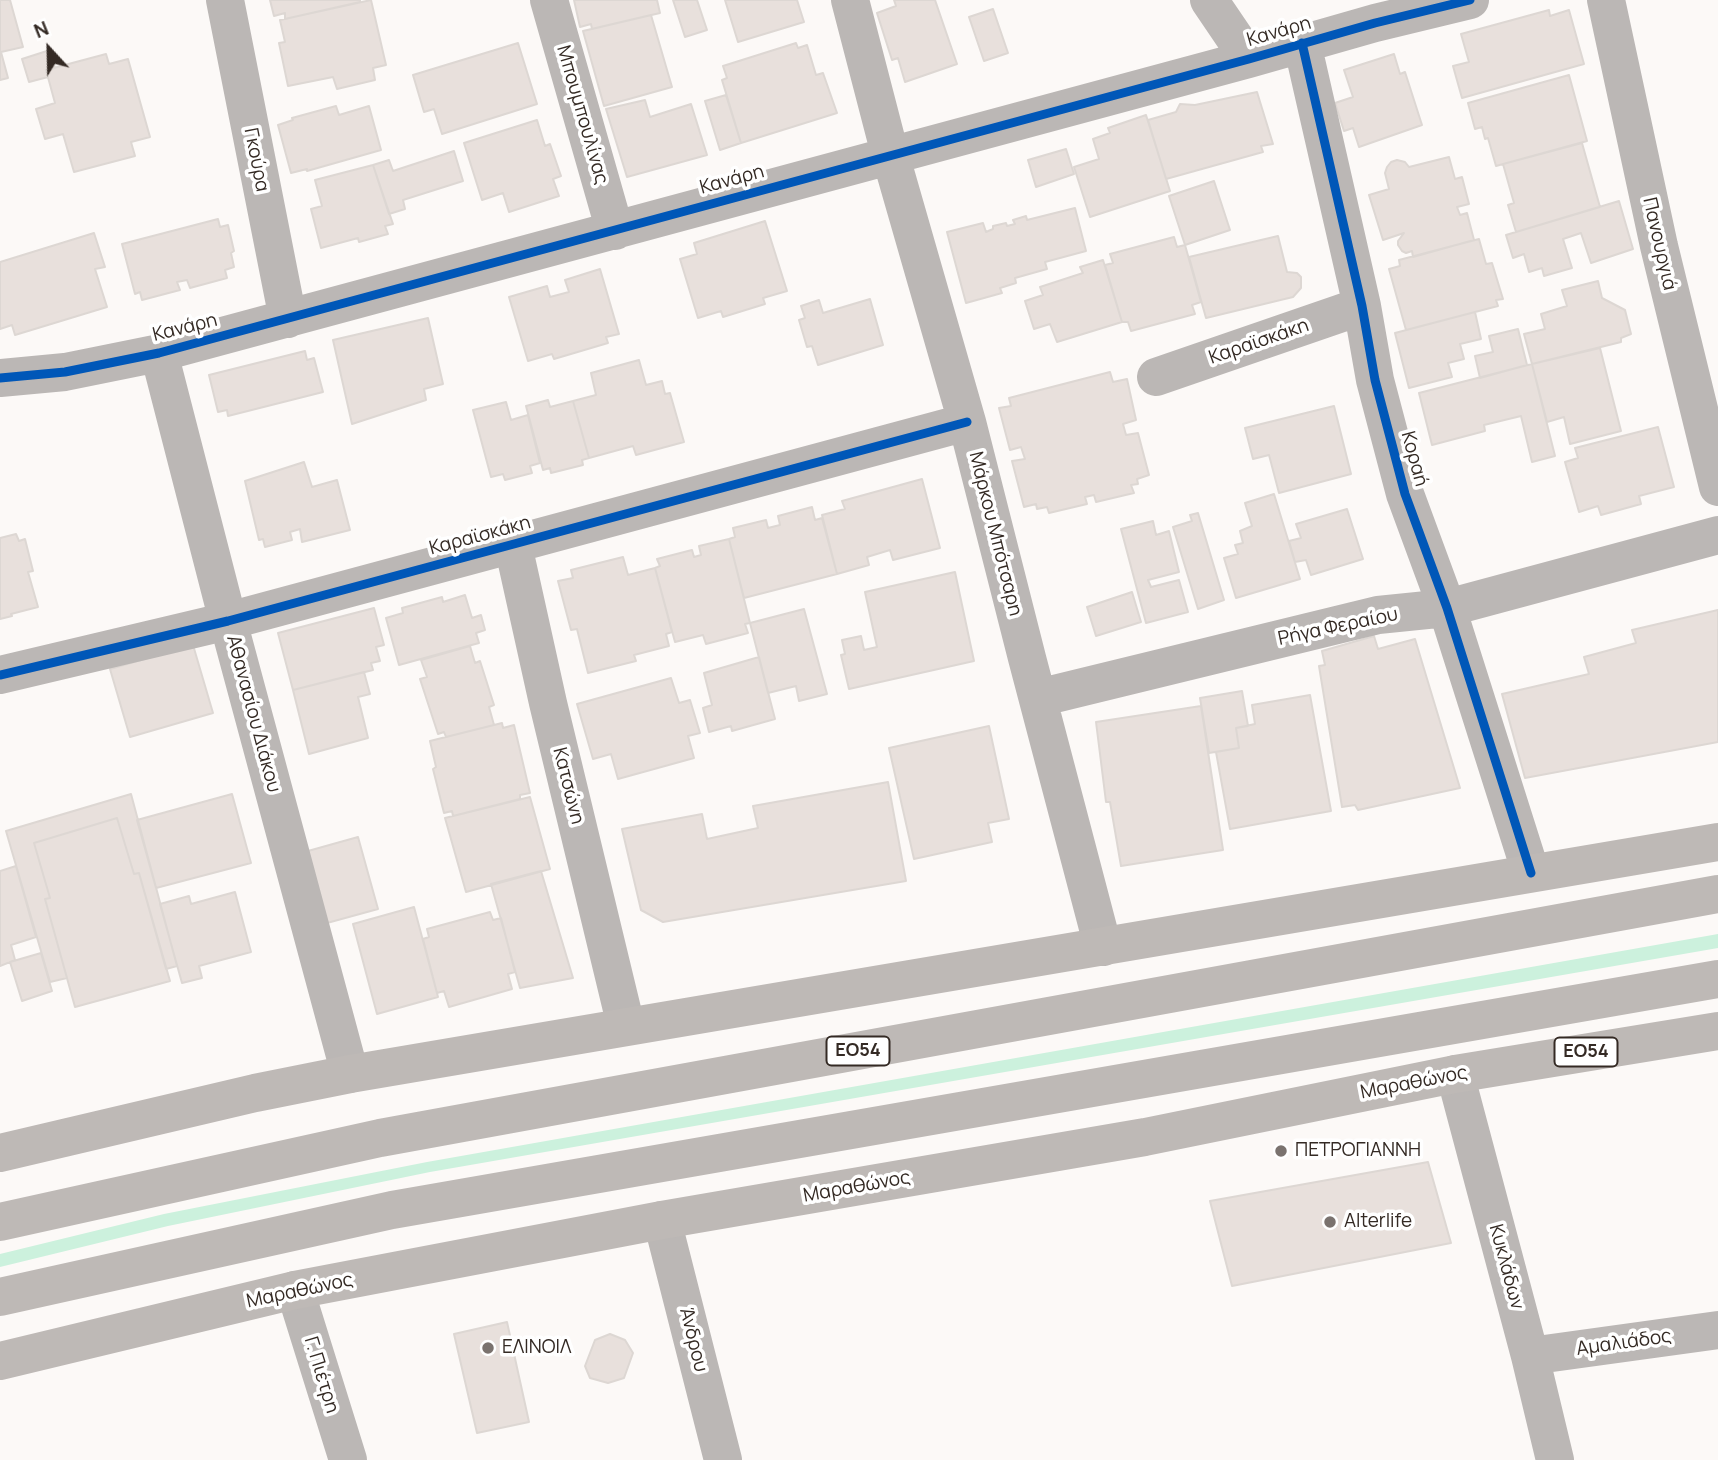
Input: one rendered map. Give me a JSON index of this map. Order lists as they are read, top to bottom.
{
  "streets": {
    "main road": ["ΕΟ54", "Μαραθώνος"],
    "street": [
      "Κανάρη",
      "Μπουμπουλίνας",
      "Γκούρα",
      "Πανουργιά",
      "Καραϊσκάκη",
      "Κοραή",
      "Μάρκου Μπότσαρη",
      "Ρήγα Φεραίου",
      "Αθανασίου Διάκου",
      "Κατσώνη",
      "Κυκλάδων",
      "Άνδρου",
      "Αμαλιάδος",
      "Γ. Πιέτρη"
    ]
  },
  "crossings": [
    ["Κανάρη", "Μπουμπουλίνας"],
    ["Κανάρη", "Γκούρα"],
    ["Κανάρη", "Κοραή"],
    ["Κανάρη", "Μάρκου Μπότσαρη"],
    ["Κανάρη", "Αθανασίου Διάκου"],
    ["Καραϊσκάκη", "Κοραή"],
    ["Καραϊσκάκη", "Μάρκου Μπότσαρη"],
    ["Καραϊσκάκη", "Αθανασίου Διάκου"],
    ["Καραϊσκάκη", "Κατσώνη"],
    ["Κοραή", "Ρήγα Φεραίου"],
    ["Μάρκου Μπότσαρη", "Ρήγα Φεραίου"],
    ["Μαραθώνος", "Κυκλάδων"],
    ["Μαραθώνος", "Άνδρου"],
    ["Μαραθώνος", "Γ. Πιέτρη"],
    ["Κυκλάδων", "Αμαλιάδος"]
  ],
  "places": ["ΠΕΤΡΟΓΙΑΝΝΗ", "Alterlife", "ΕΛΙΝΟΙΛ"],
  "north": "top"
}
